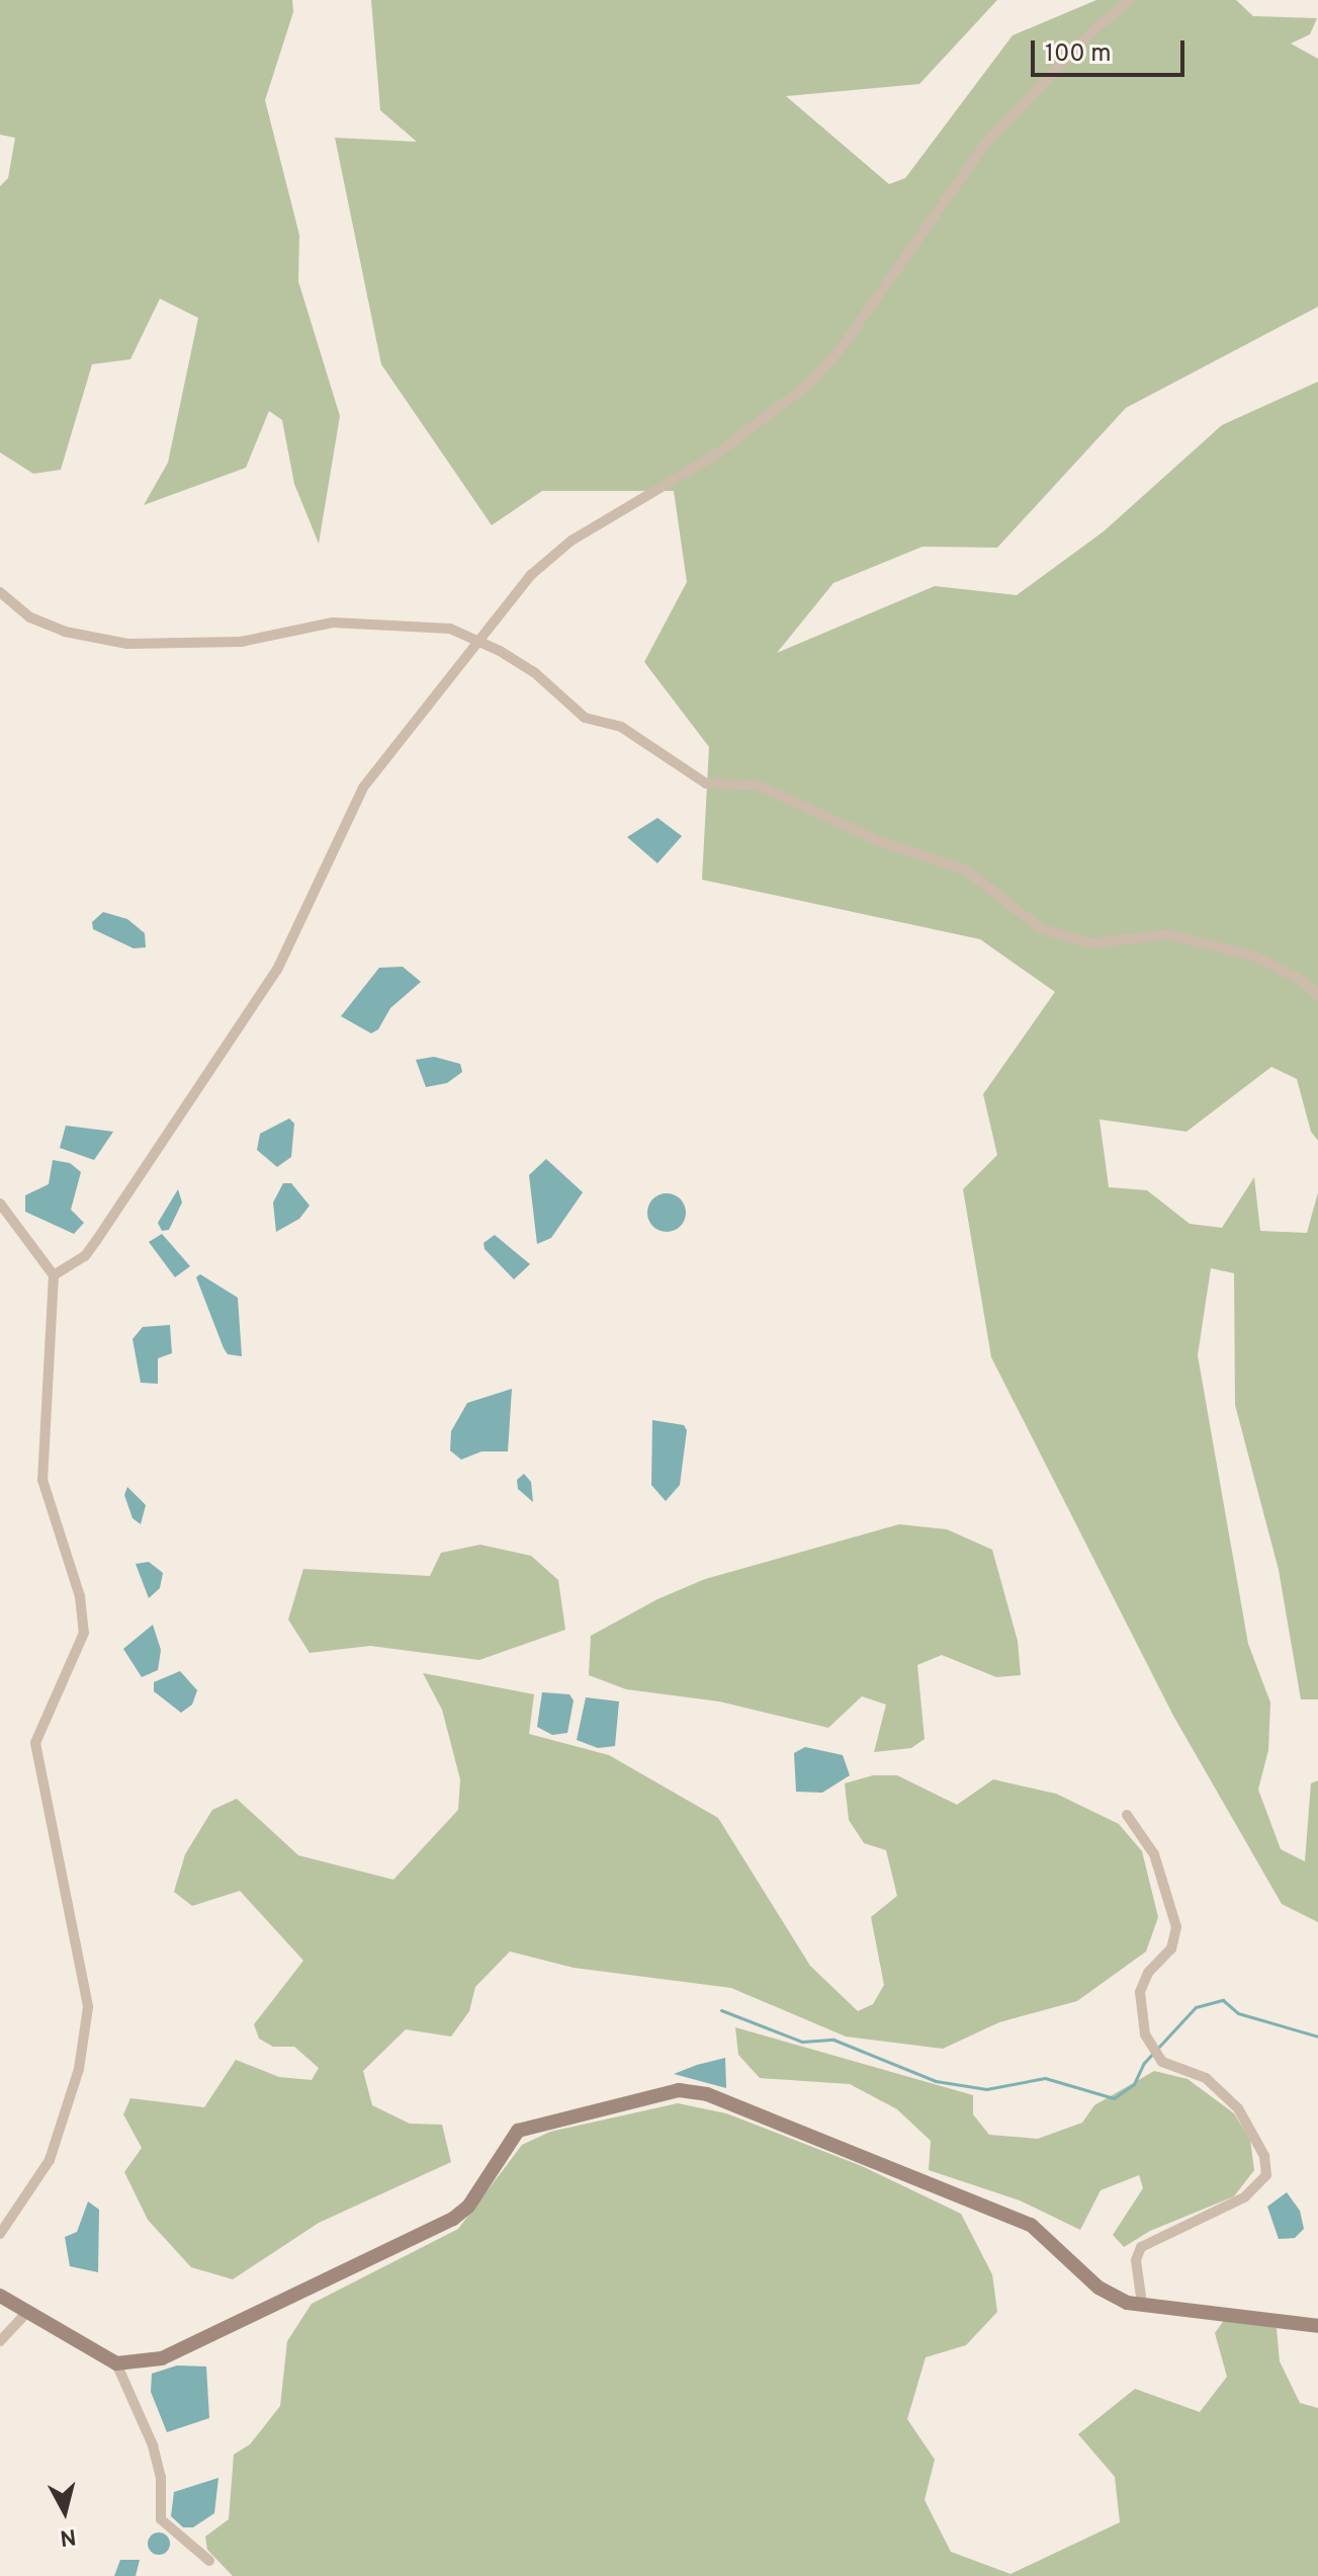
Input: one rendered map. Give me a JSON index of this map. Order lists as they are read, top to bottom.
{
  "scale_bar": "100 m",
  "north": "bottom"
}
